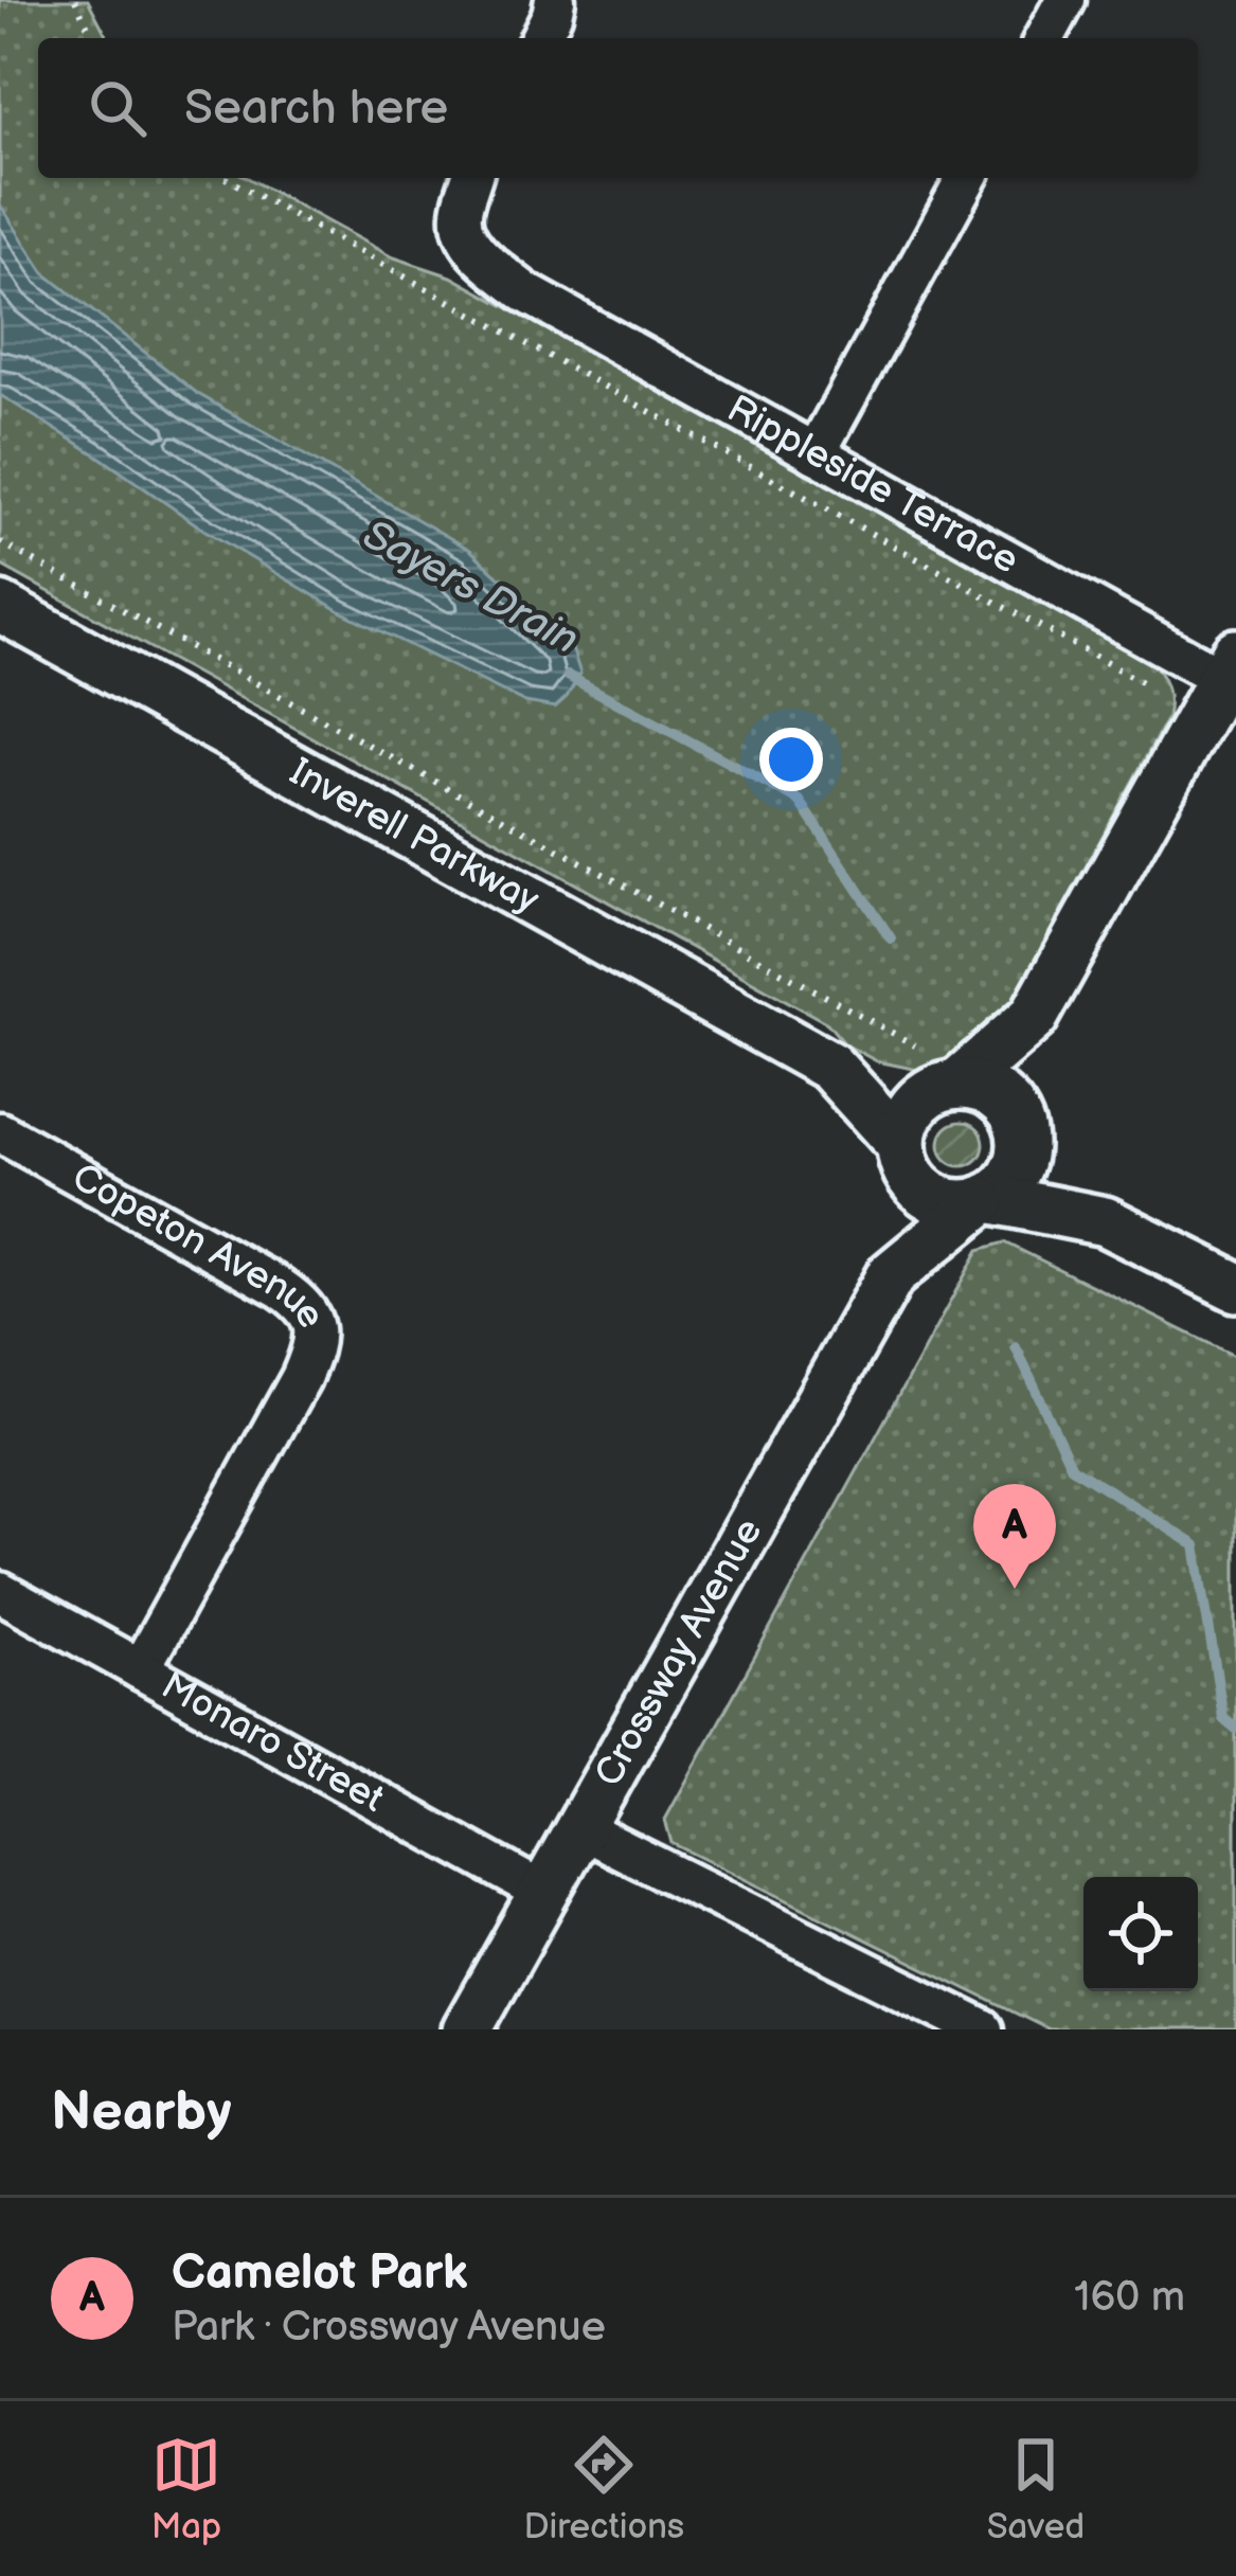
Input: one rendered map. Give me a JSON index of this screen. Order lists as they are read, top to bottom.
{
  "streets": {
    "street": [
      "Rippleside Terrace",
      "Inverell Parkway",
      "Copeton Avenue",
      "Crossway Avenue",
      "Monaro Street"
    ]
  },
  "crossings": [
    ["Inverell Parkway", "Crossway Avenue"],
    ["Copeton Avenue", "Monaro Street"],
    ["Crossway Avenue", "Monaro Street"]
  ],
  "water": ["Sayers Drain"],
  "page": {
    "search": "Search here",
    "pins": "A",
    "heading": "Nearby",
    "list": [
      {
        "mark": "A",
        "name": "Camelot Park",
        "note": "Park · Crossway Avenue",
        "value": "160 m"
      }
    ],
    "nav": ["Map", "Directions", "Saved"]
  }
}
